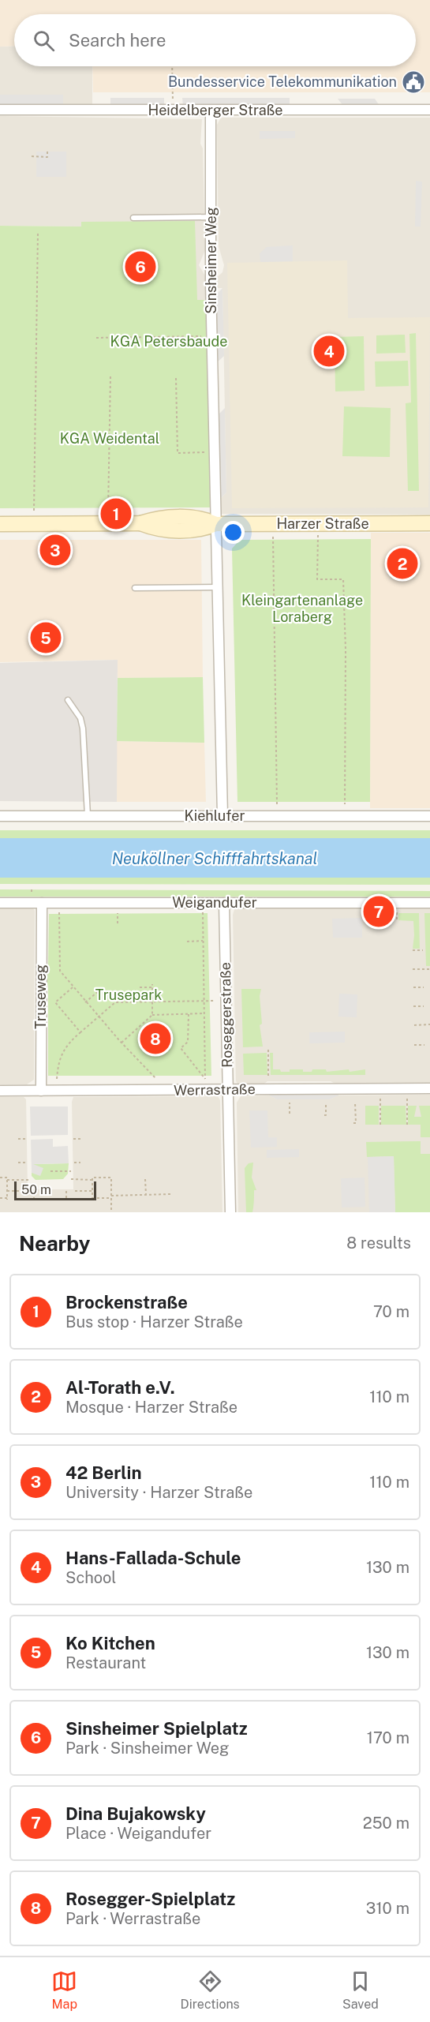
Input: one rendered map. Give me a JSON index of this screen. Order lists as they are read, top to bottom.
{
  "streets": {
    "street": [
      "Heidelberger Straße",
      "Sinsheimer Weg",
      "Harzer Straße",
      "Kiehlufer",
      "Weigandufer",
      "Truseweg",
      "Roseggerstraße",
      "Werrastraße"
    ]
  },
  "crossings": [
    ["Heidelberger Straße", "Sinsheimer Weg"],
    ["Sinsheimer Weg", "Harzer Straße"],
    ["Sinsheimer Weg", "Kiehlufer"],
    ["Weigandufer", "Truseweg"],
    ["Weigandufer", "Roseggerstraße"],
    ["Truseweg", "Werrastraße"],
    ["Roseggerstraße", "Werrastraße"]
  ],
  "water": ["Neuköllner Schifffahrtskanal"],
  "parks": [
    "KGA Petersbaude",
    "KGA Weidental",
    "Kleingartenanlage Loraberg",
    "Trusepark"
  ],
  "places": {
    "public building": ["Bundesservice Telekommunikation"]
  },
  "scale_bar": "50 m",
  "page": {
    "search": "Search here",
    "pins": [
      "6",
      "4",
      "1",
      "3",
      "2",
      "5",
      "7",
      "8"
    ],
    "scale": "50 m",
    "heading": ["Nearby", "8 results"],
    "list": [
      {
        "mark": "1",
        "name": "Brockenstraße",
        "note": "Bus stop · Harzer Straße",
        "value": "70 m"
      },
      {
        "mark": "2",
        "name": "Al-Torath e.V.",
        "note": "Mosque · Harzer Straße",
        "value": "110 m"
      },
      {
        "mark": "3",
        "name": "42 Berlin",
        "note": "University · Harzer Straße",
        "value": "110 m"
      },
      {
        "mark": "4",
        "name": "Hans-Fallada-Schule",
        "note": "School",
        "value": "130 m"
      },
      {
        "mark": "5",
        "name": "Ko Kitchen",
        "note": "Restaurant",
        "value": "130 m"
      },
      {
        "mark": "6",
        "name": "Sinsheimer Spielplatz",
        "note": "Park · Sinsheimer Weg",
        "value": "170 m"
      },
      {
        "mark": "7",
        "name": "Dina Bujakowsky",
        "note": "Place · Weigandufer",
        "value": "250 m"
      },
      {
        "mark": "8",
        "name": "Rosegger-Spielplatz",
        "note": "Park · Werrastraße",
        "value": "310 m"
      }
    ],
    "nav": ["Map", "Directions", "Saved"]
  }
}
